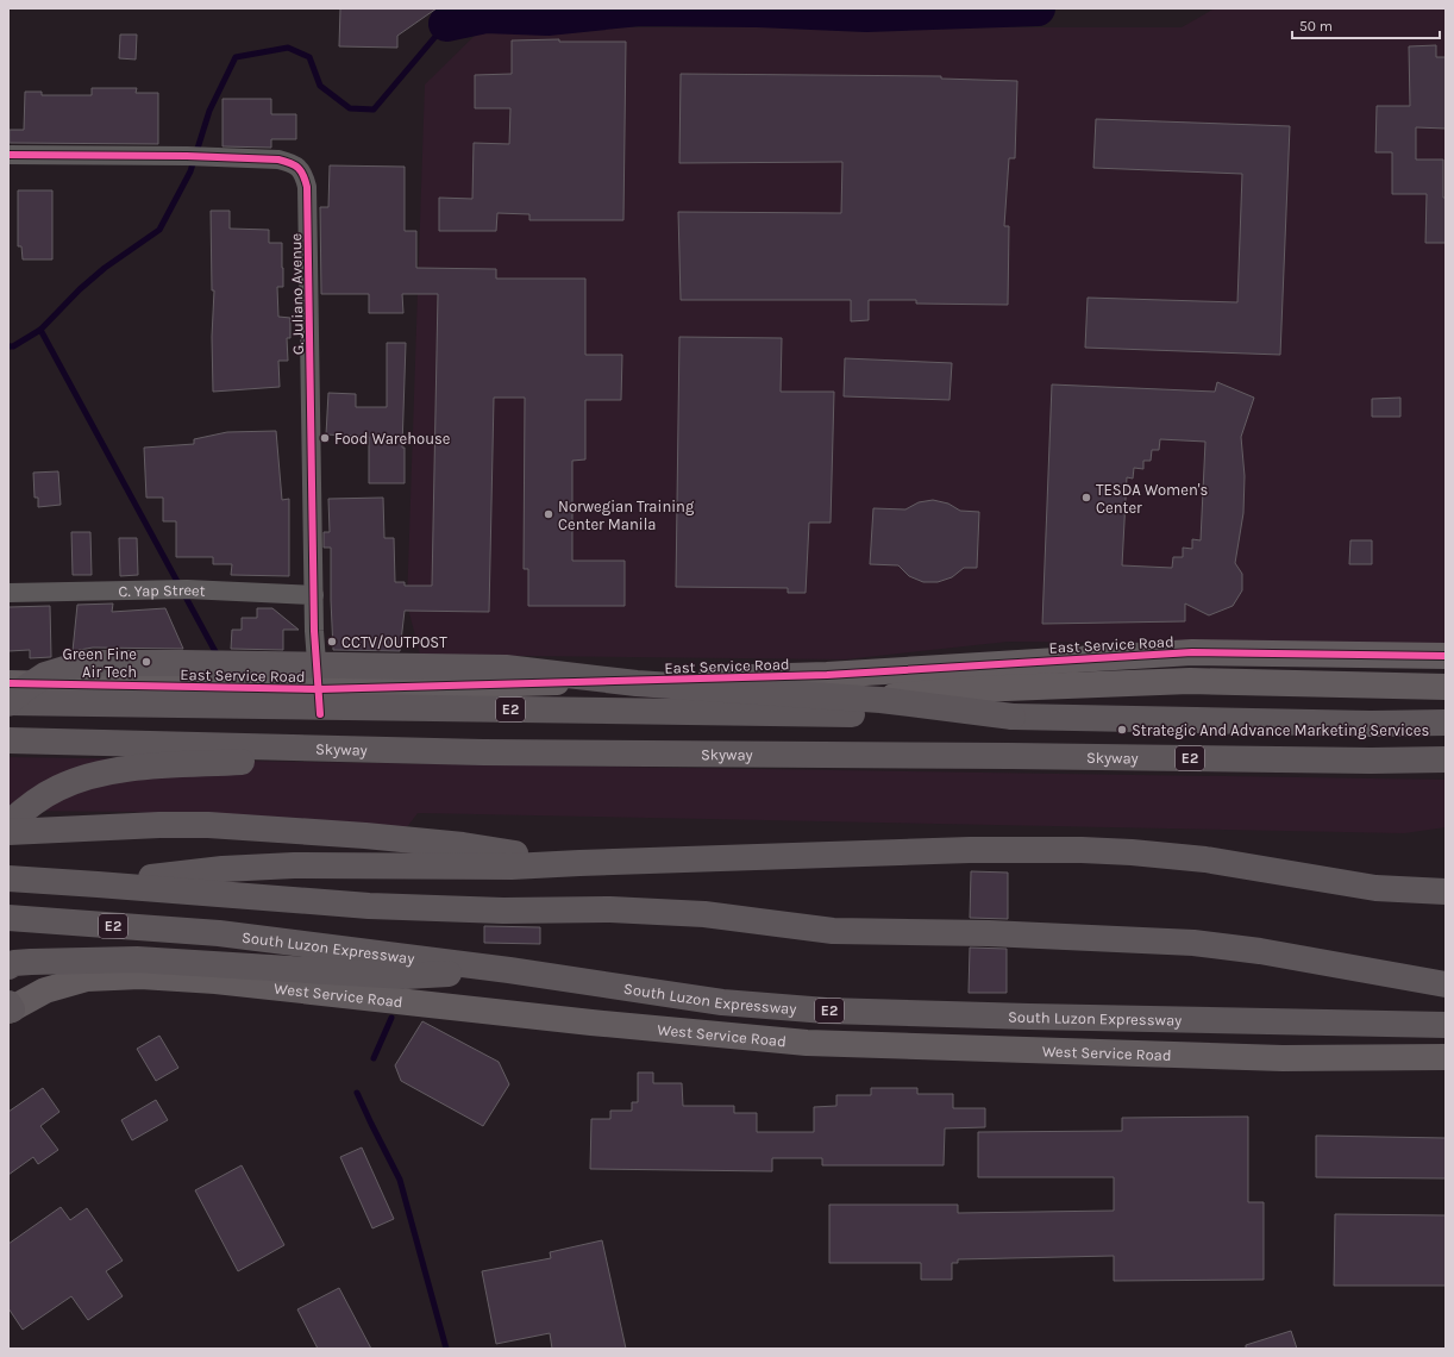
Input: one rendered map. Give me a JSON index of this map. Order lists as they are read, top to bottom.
{
  "streets": {
    "highway": ["E2", "Skyway", "South Luzon Expressway"],
    "main road": ["East Service Road", "West Service Road"],
    "street": ["G. Juliano Avenue", "C. Yap Street"]
  },
  "crossings": [
    ["G. Juliano Avenue", "C. Yap Street"],
    ["G. Juliano Avenue", "East Service Road"]
  ],
  "places": [
    "Food Warehouse",
    "TESDA Women's Center",
    "Norwegian Training Center Manila",
    "CCTV/OUTPOST",
    "Green Fine Air Tech",
    "Strategic And Advance Marketing Services"
  ],
  "scale_bar": "50 m"
}
